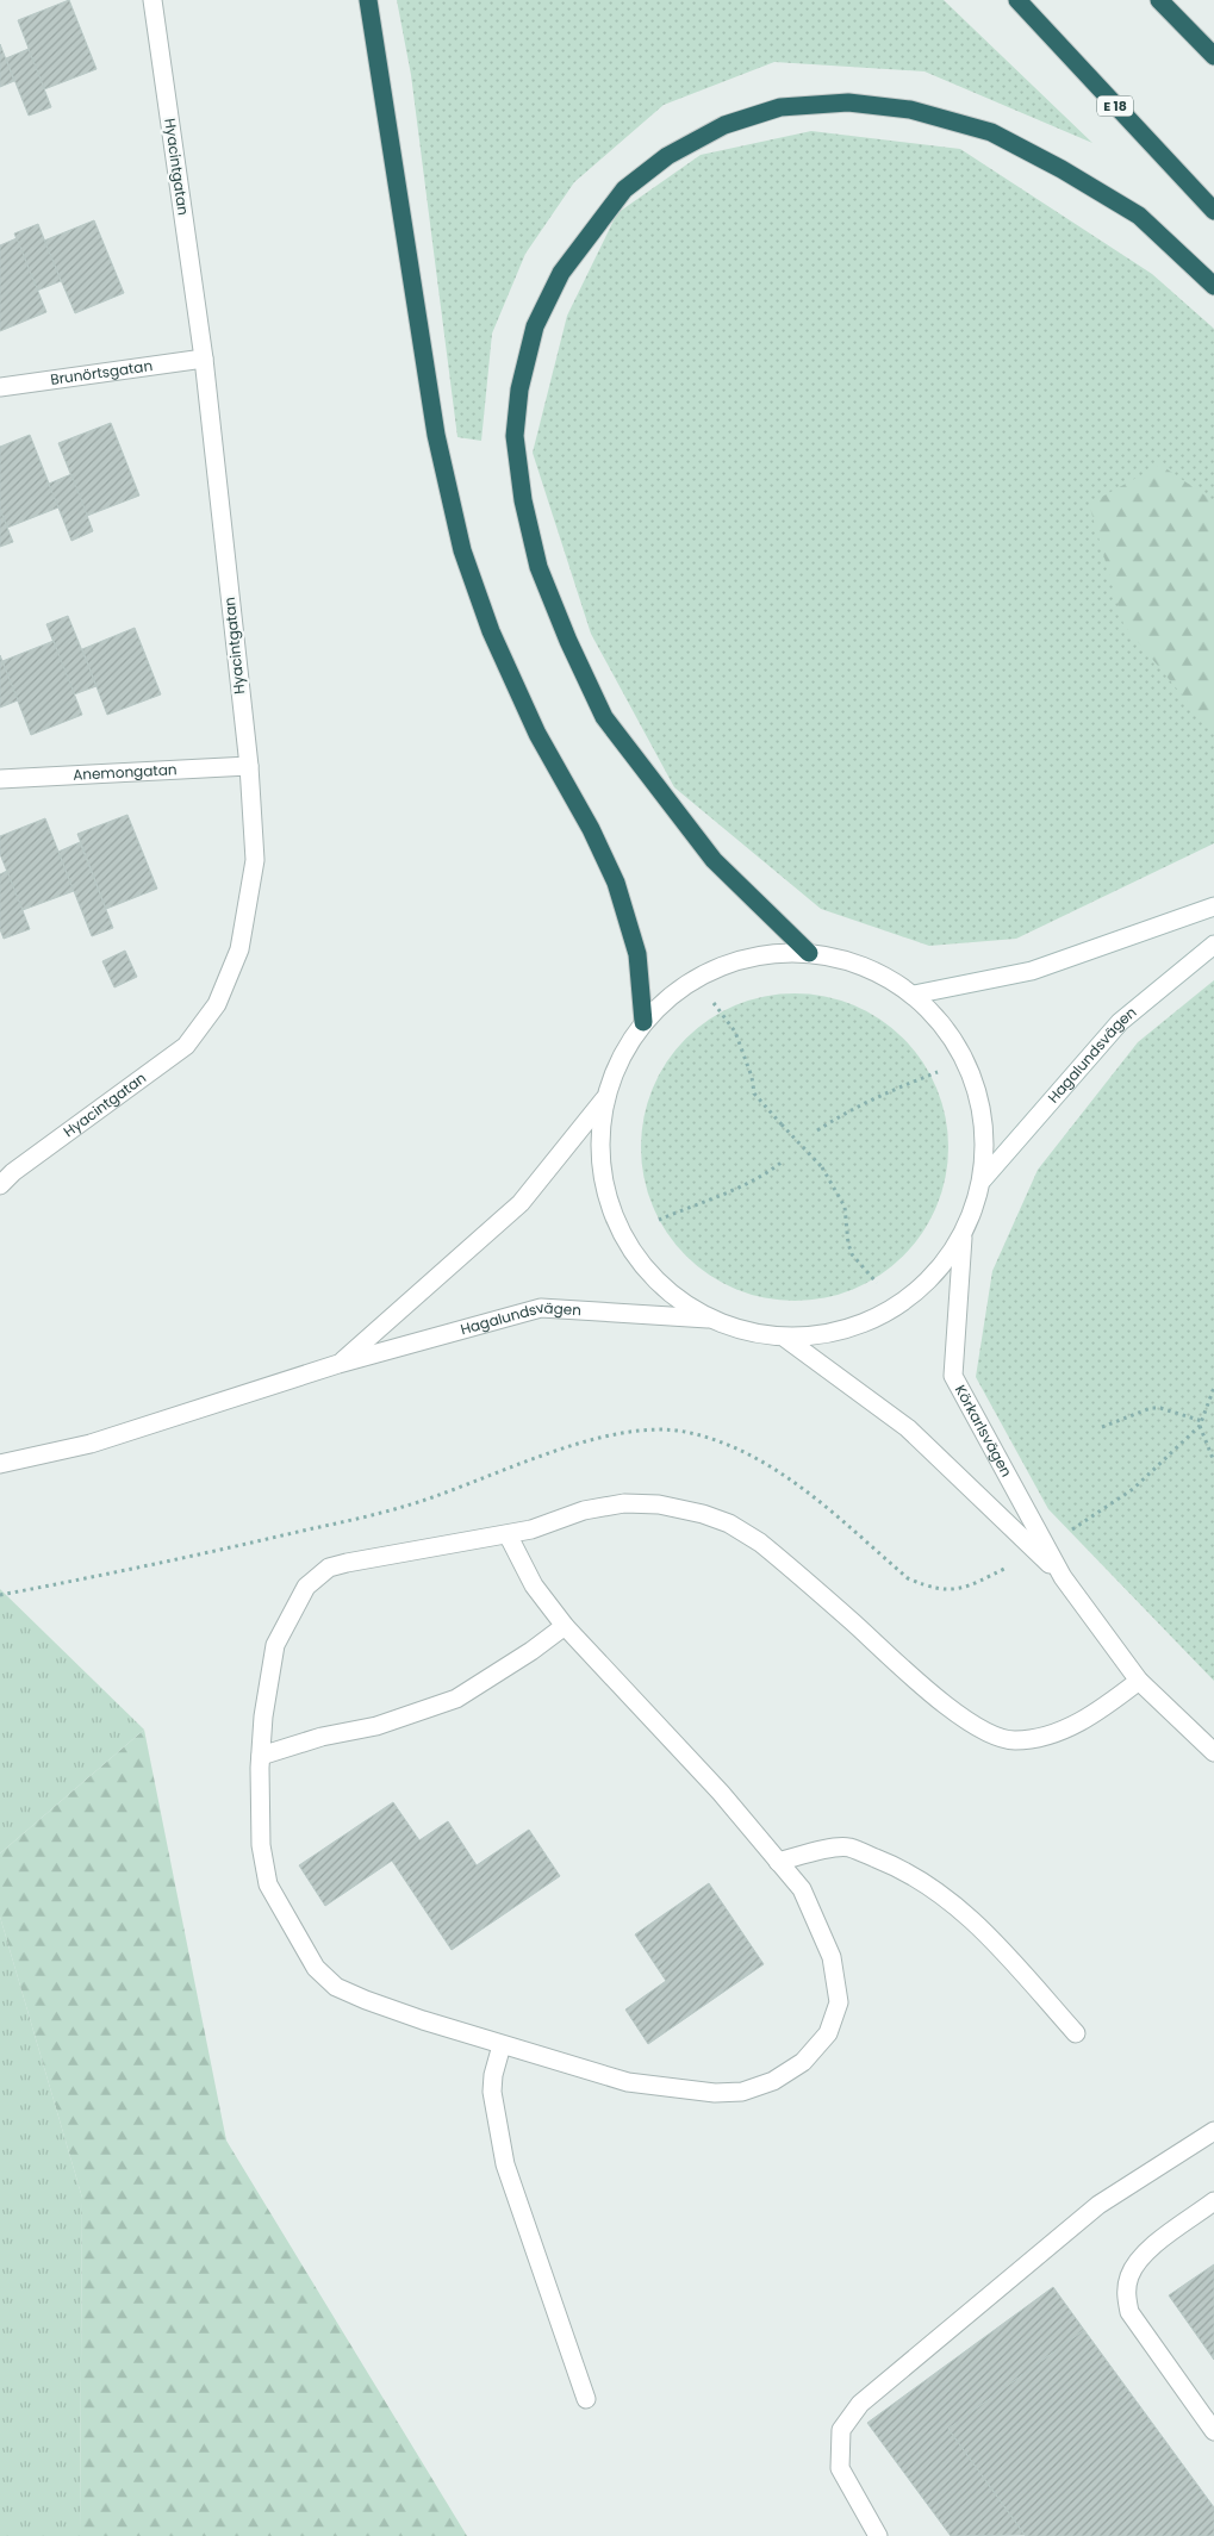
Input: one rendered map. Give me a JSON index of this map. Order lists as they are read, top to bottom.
{
  "streets": {
    "highway": ["E 18"],
    "street": [
      "Hyacintgatan",
      "Brunörtsgatan",
      "Anemongatan",
      "Hagalundsvägen",
      "Körkarlsvägen"
    ]
  },
  "crossings": [
    ["Hyacintgatan", "Brunörtsgatan"],
    ["Hyacintgatan", "Anemongatan"]
  ]
}
